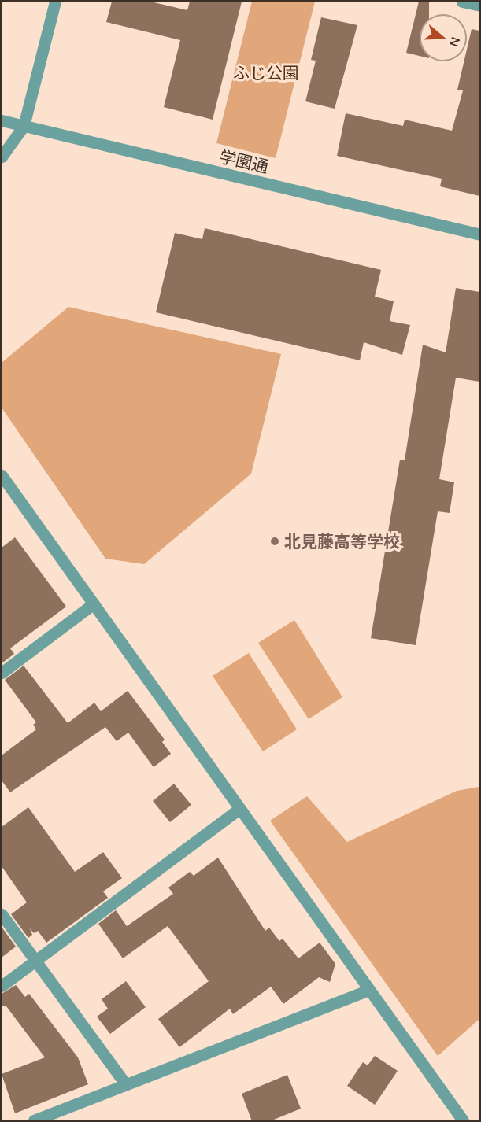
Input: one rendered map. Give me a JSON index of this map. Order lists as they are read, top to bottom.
{
  "streets": {
    "street": ["学園通"]
  },
  "parks": ["ふじ公園"],
  "places": ["北見藤高等学校"],
  "north": "right"
}
